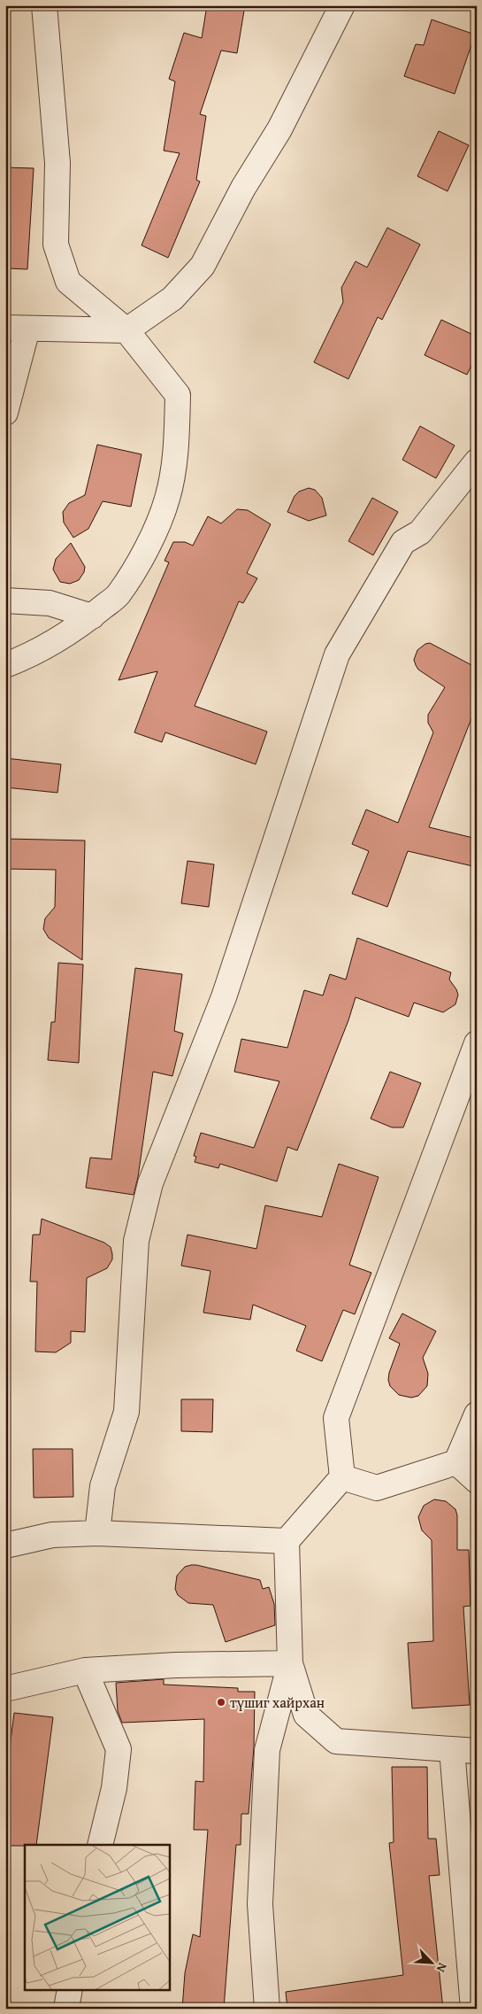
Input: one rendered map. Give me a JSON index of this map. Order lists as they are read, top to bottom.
{
  "places": ["түшиг хайрхан"],
  "north": "bottom right"
}
